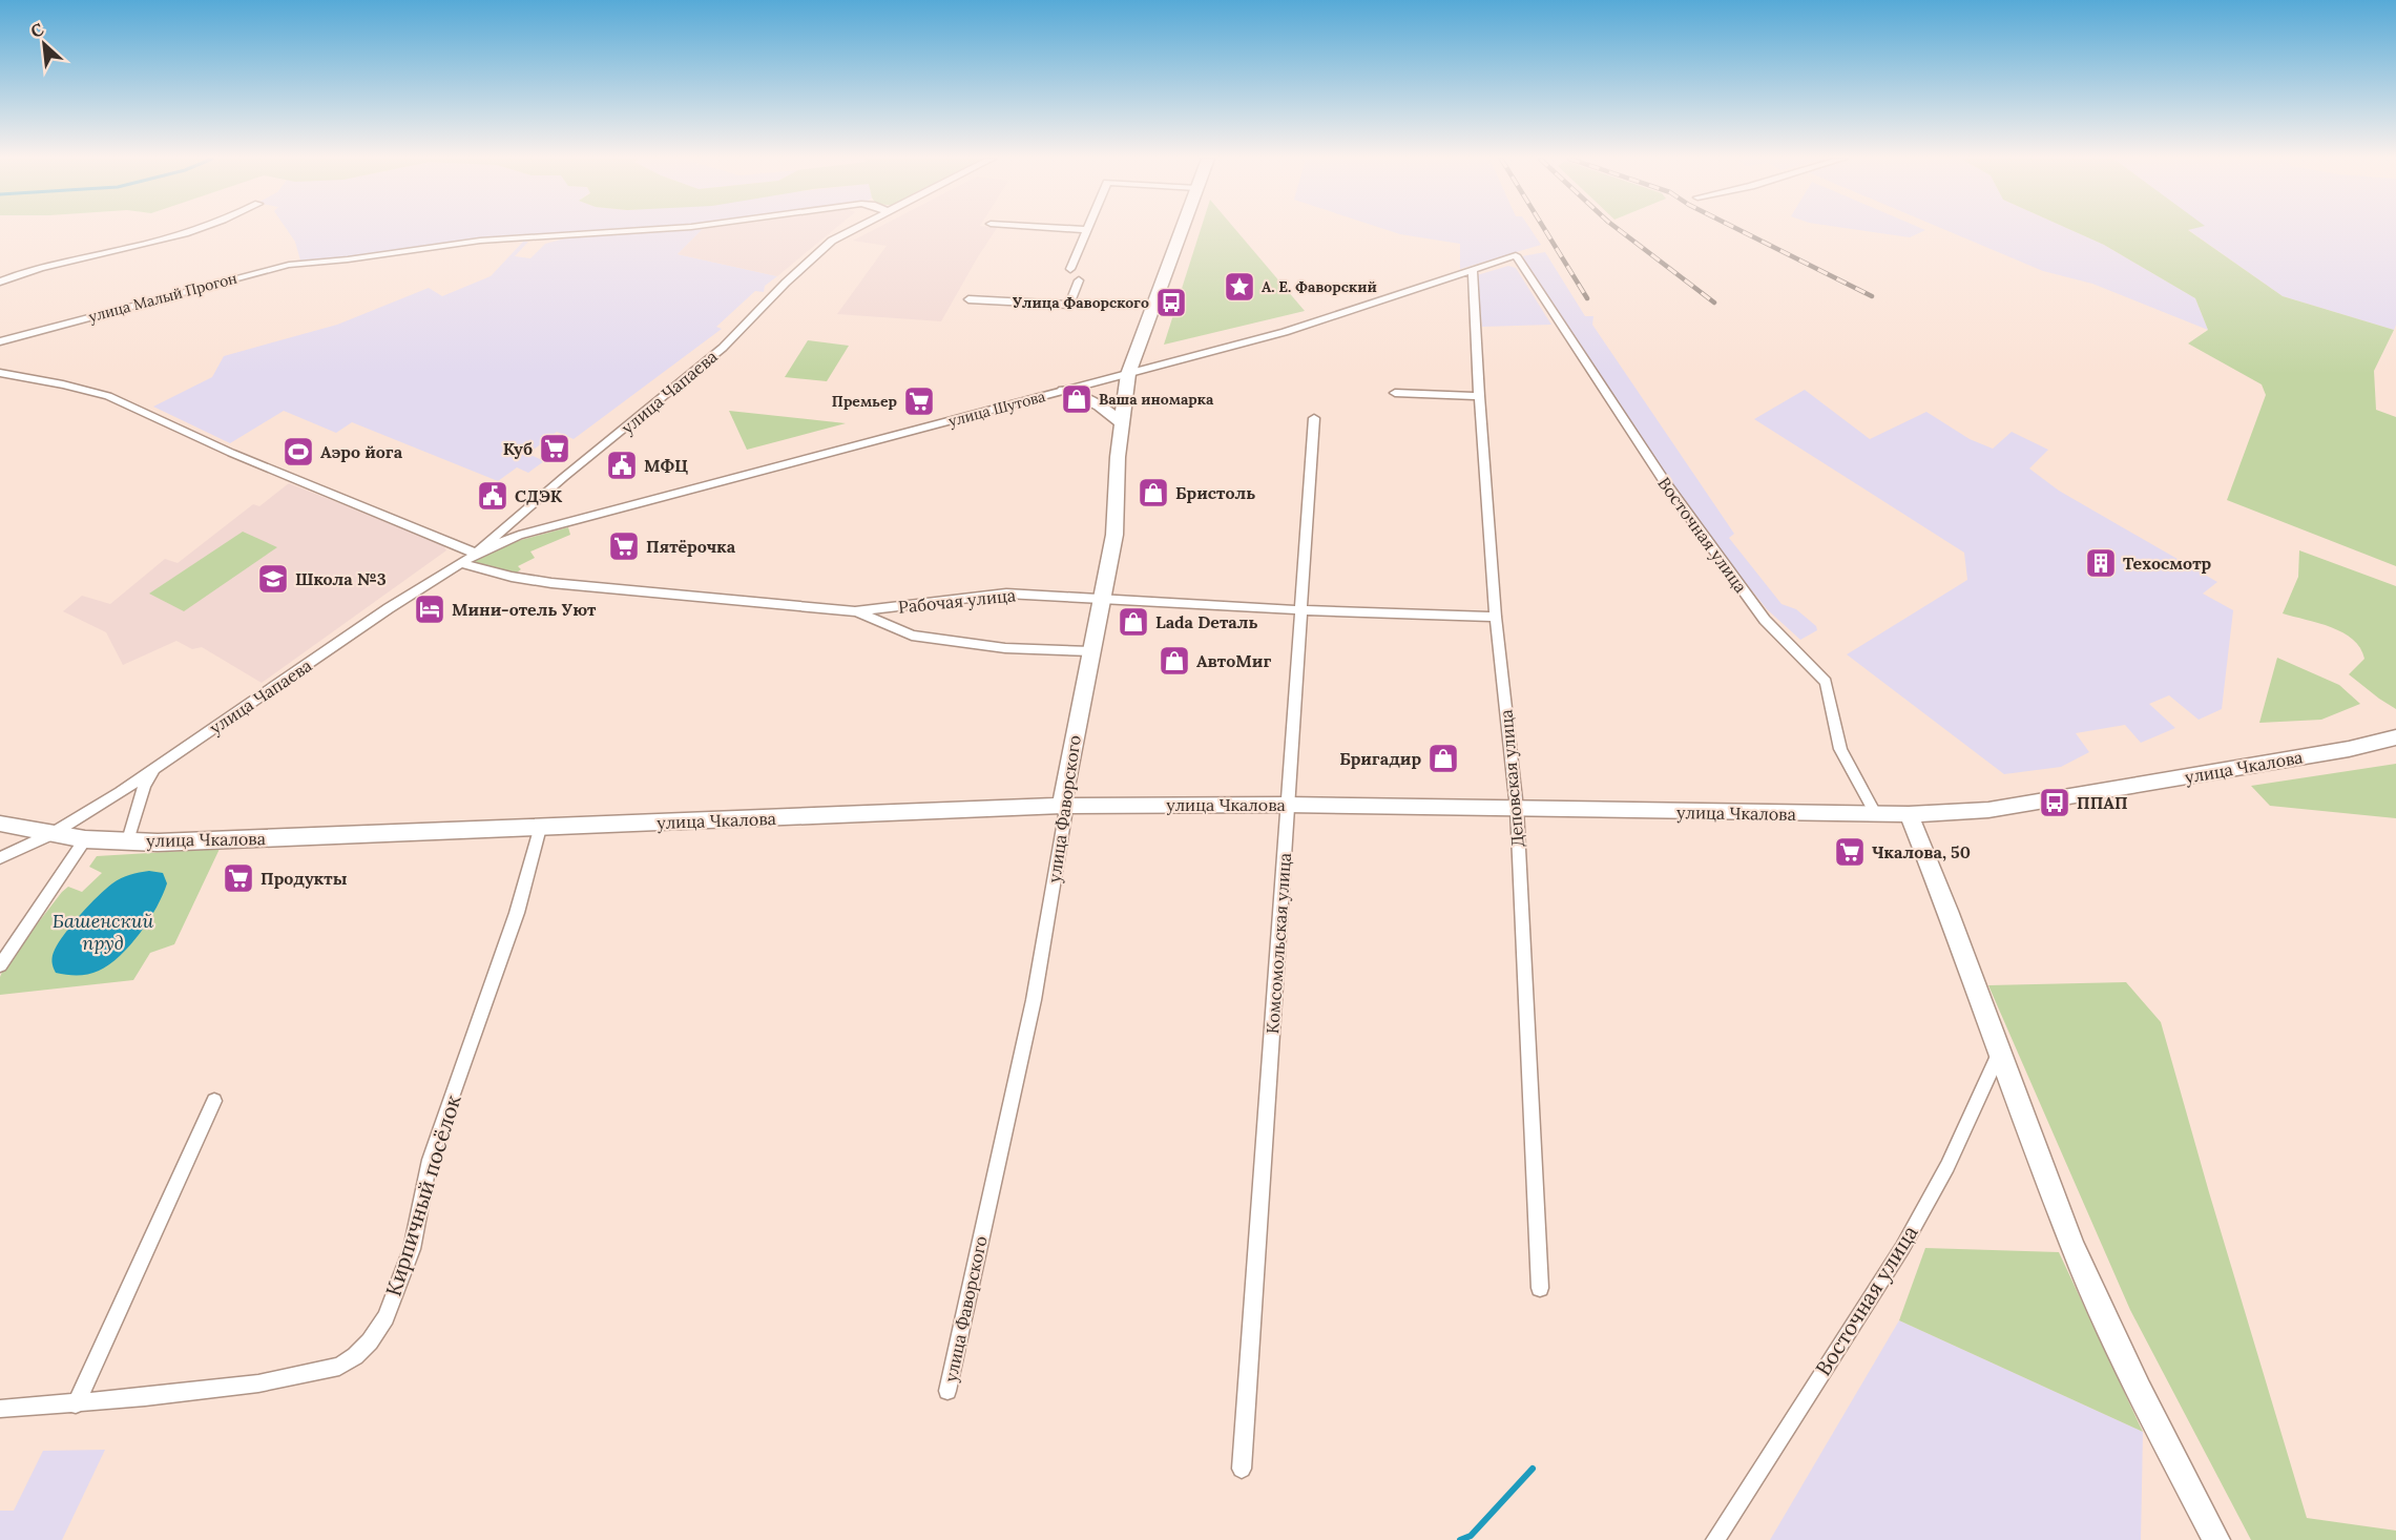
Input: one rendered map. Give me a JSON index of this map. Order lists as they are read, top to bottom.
{
  "streets": {
    "main road": ["улица Чкалова", "улица Фаворского"],
    "street": [
      "улица Малый Прогон",
      "улица Чапаева",
      "улица Шутова",
      "Восточная улица",
      "Рабочая улица",
      "Деповская улица",
      "Комсомольская улица",
      "Кирпичный посёлок"
    ]
  },
  "crossings": [
    ["улица Чапаева", "улица Шутова"],
    ["улица Чапаева", "Рабочая улица"],
    ["улица Чапаева", "улица Чкалова"],
    ["улица Шутова", "Восточная улица"],
    ["улица Шутова", "Деповская улица"],
    ["улица Шутова", "улица Фаворского"],
    ["Восточная улица", "улица Чкалова"],
    ["Рабочая улица", "Деповская улица"],
    ["Рабочая улица", "улица Фаворского"],
    ["Рабочая улица", "Комсомольская улица"],
    ["улица Чкалова", "Деповская улица"],
    ["улица Чкалова", "улица Фаворского"],
    ["улица Чкалова", "Комсомольская улица"],
    ["улица Чкалова", "Кирпичный посёлок"]
  ],
  "water": ["Башенский пруд"],
  "places": {
    "place": ["А. Е. Фаворский"],
    "bus stop": ["Улица Фаворского", "ППАП"],
    "shop": [
      "Ваша иномарка",
      "Бристоль",
      "Lada Dеталь",
      "АвтоМиг",
      "Бригадир"
    ],
    "supermarket": [
      "Премьер",
      "Куб",
      "Пятёрочка",
      "Чкалова, 50",
      "Продукты"
    ],
    "sports": ["Аэро йога"],
    "public building": ["МФЦ", "СДЭК"],
    "building": ["Техосмотр"],
    "school or university": ["Школа №3"],
    "hotel": ["Мини-отель Уют"]
  },
  "north": "top left"
}
